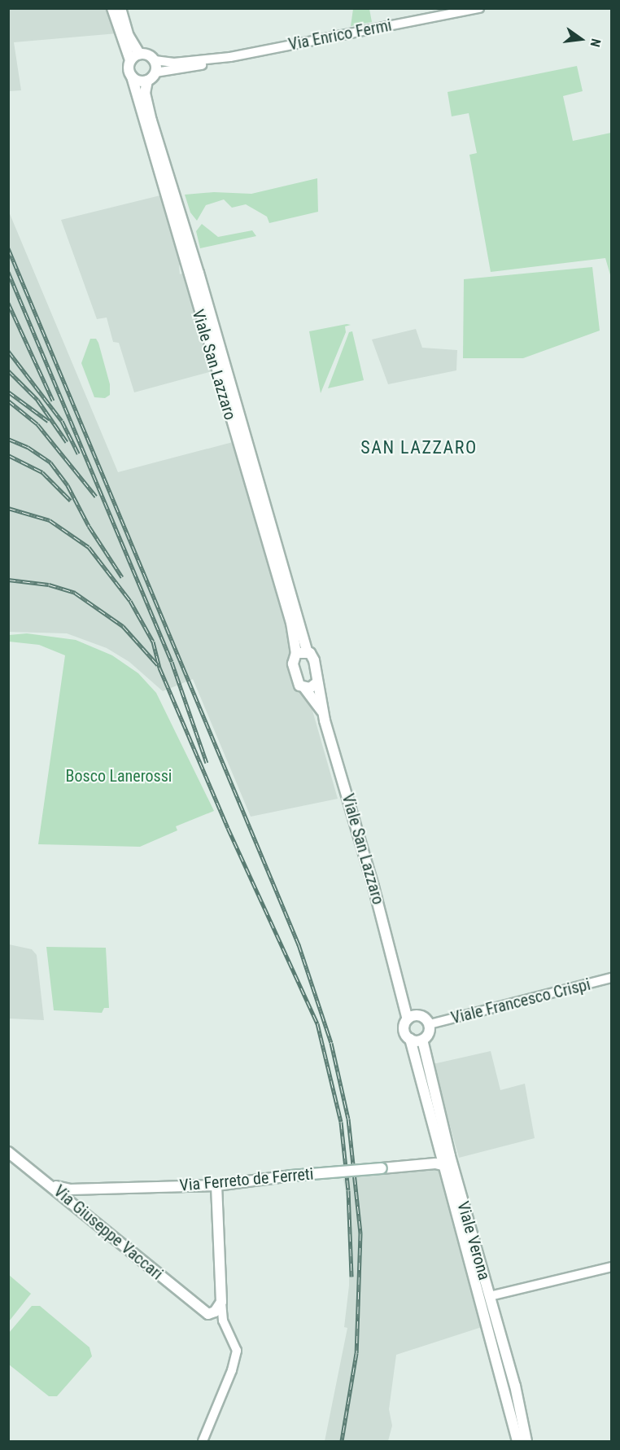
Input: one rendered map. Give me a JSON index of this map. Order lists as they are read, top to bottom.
{
  "streets": {
    "main road": [
      "Viale San Lazzaro",
      "Via Ferreto de Ferreti",
      "Via Giuseppe Vaccari",
      "Viale Verona"
    ],
    "street": ["Via Enrico Fermi", "Viale Francesco Crispi"]
  },
  "crossings": [
    ["Via Enrico Fermi", "Viale San Lazzaro"],
    ["Viale San Lazzaro", "Viale Francesco Crispi"],
    ["Viale San Lazzaro", "Viale Verona"],
    ["Viale Francesco Crispi", "Viale Verona"],
    ["Via Ferreto de Ferreti", "Via Giuseppe Vaccari"],
    ["Via Ferreto de Ferreti", "Viale Verona"]
  ],
  "districts": ["SAN LAZZARO"],
  "parks": ["Bosco Lanerossi"],
  "north": "right"
}
